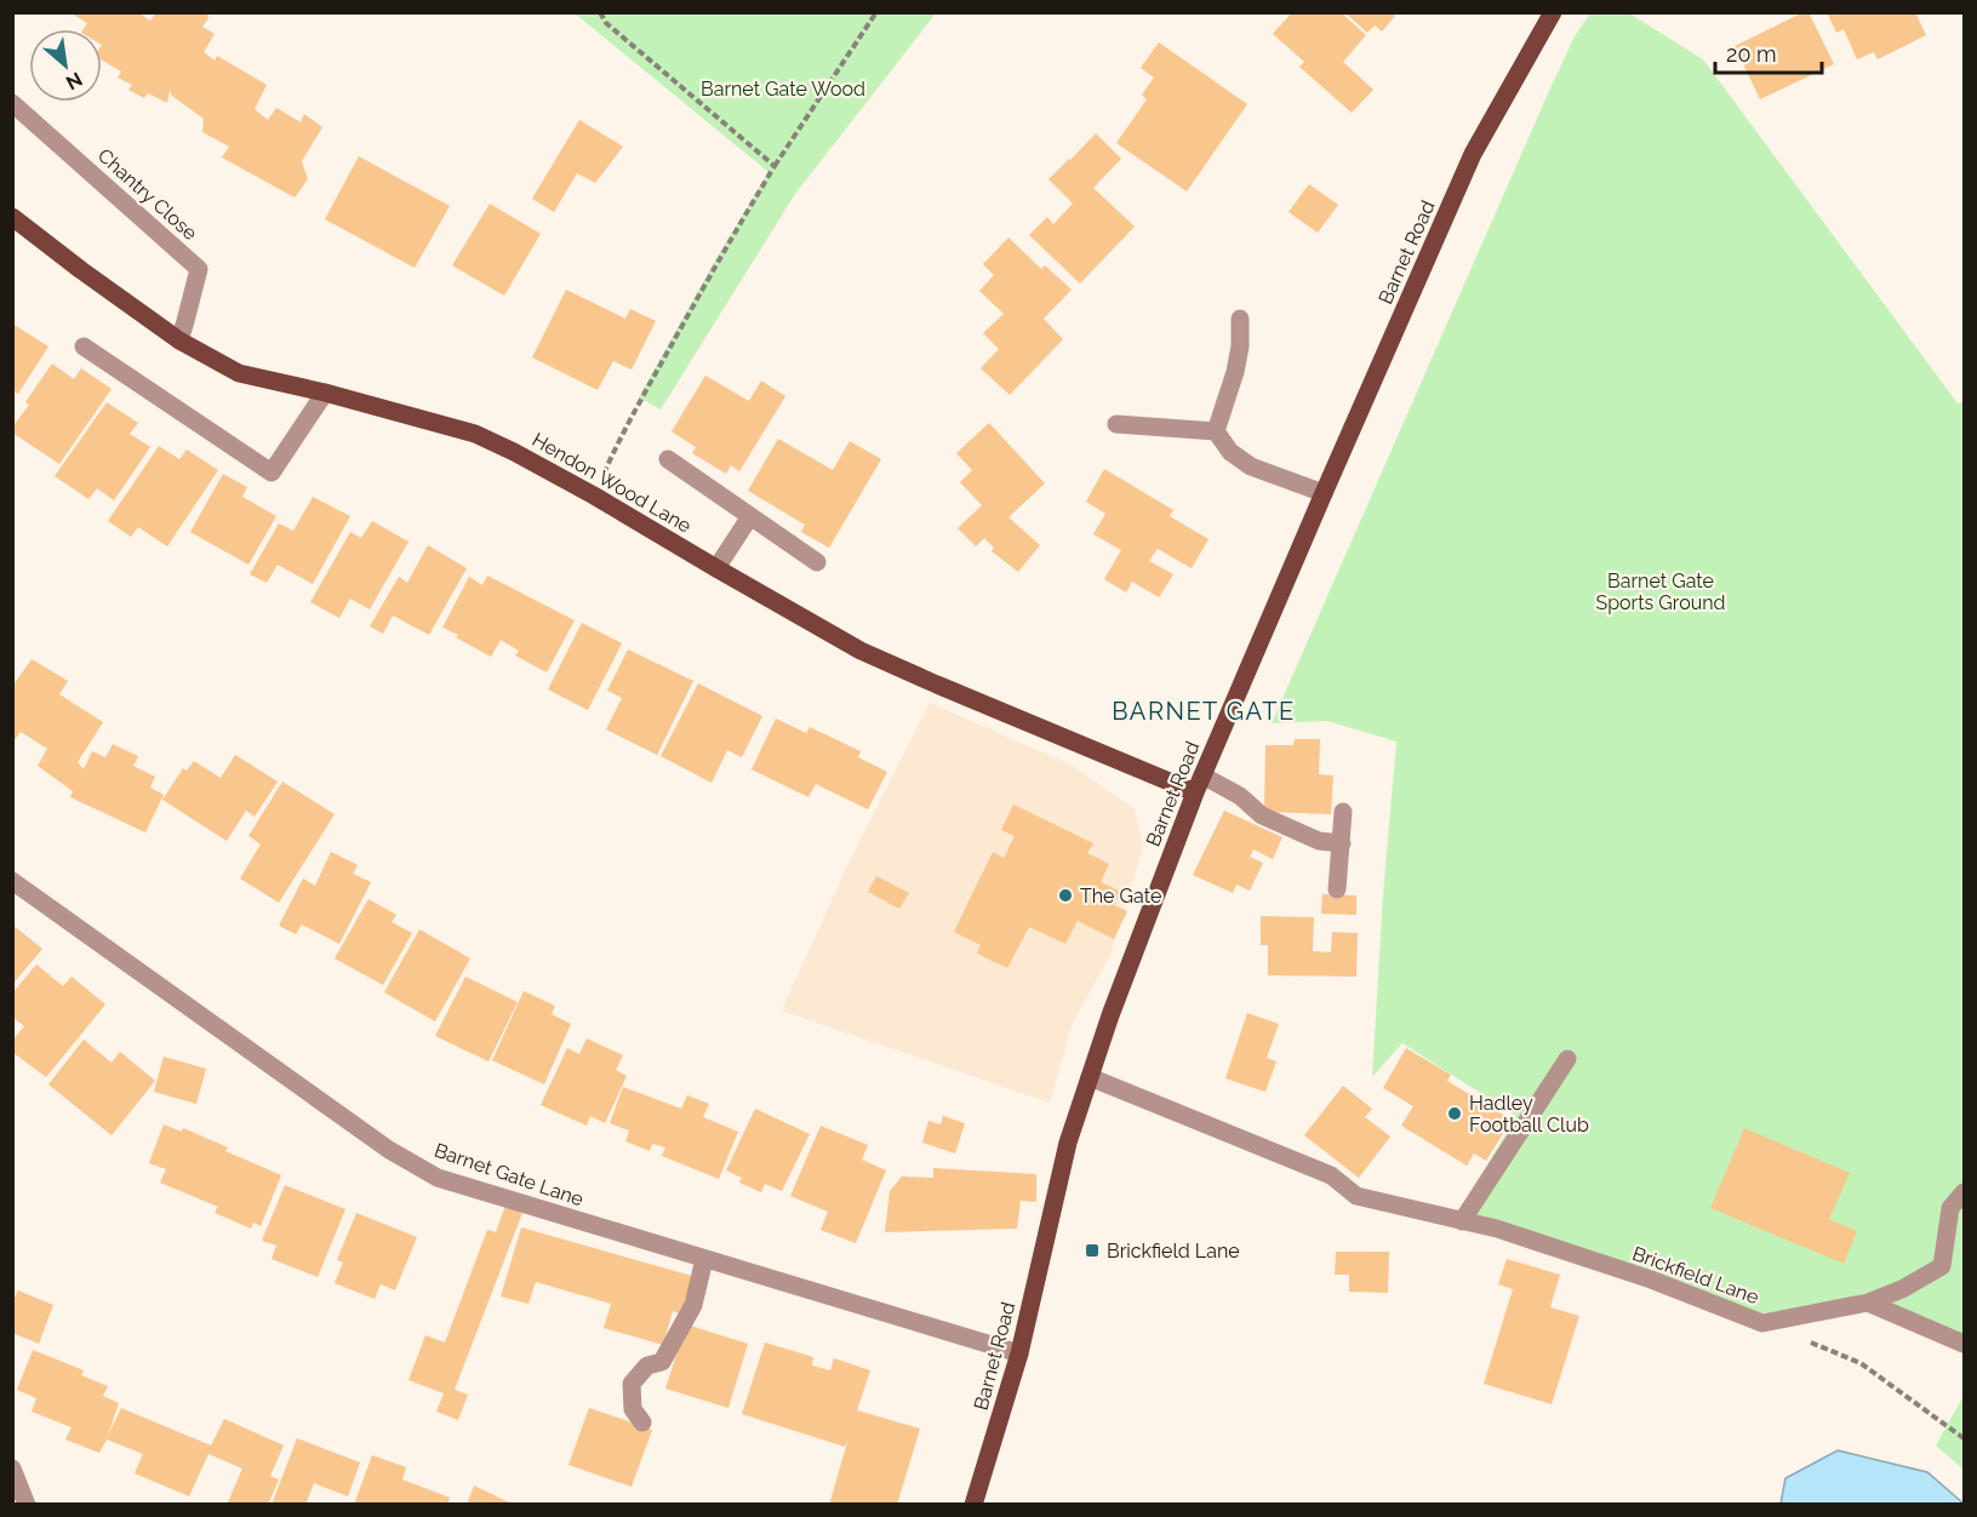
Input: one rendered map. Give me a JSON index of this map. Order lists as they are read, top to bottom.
{
  "streets": {
    "main road": ["Barnet Road", "Hendon Wood Lane"],
    "street": ["Chantry Close", "Barnet Gate Lane", "Brickfield Lane"]
  },
  "crossings": [
    ["Chantry Close", "Hendon Wood Lane"],
    ["Barnet Road", "Hendon Wood Lane"],
    ["Barnet Road", "Barnet Gate Lane"],
    ["Barnet Road", "Brickfield Lane"]
  ],
  "districts": ["BARNET GATE"],
  "parks": ["Barnet Gate Wood", "Barnet Gate Sports Ground"],
  "places": {
    "other": ["The Gate", "Hadley Football Club"],
    "transit": ["Brickfield Lane"]
  },
  "scale_bar": "20 m",
  "north": "bottom right"
}
